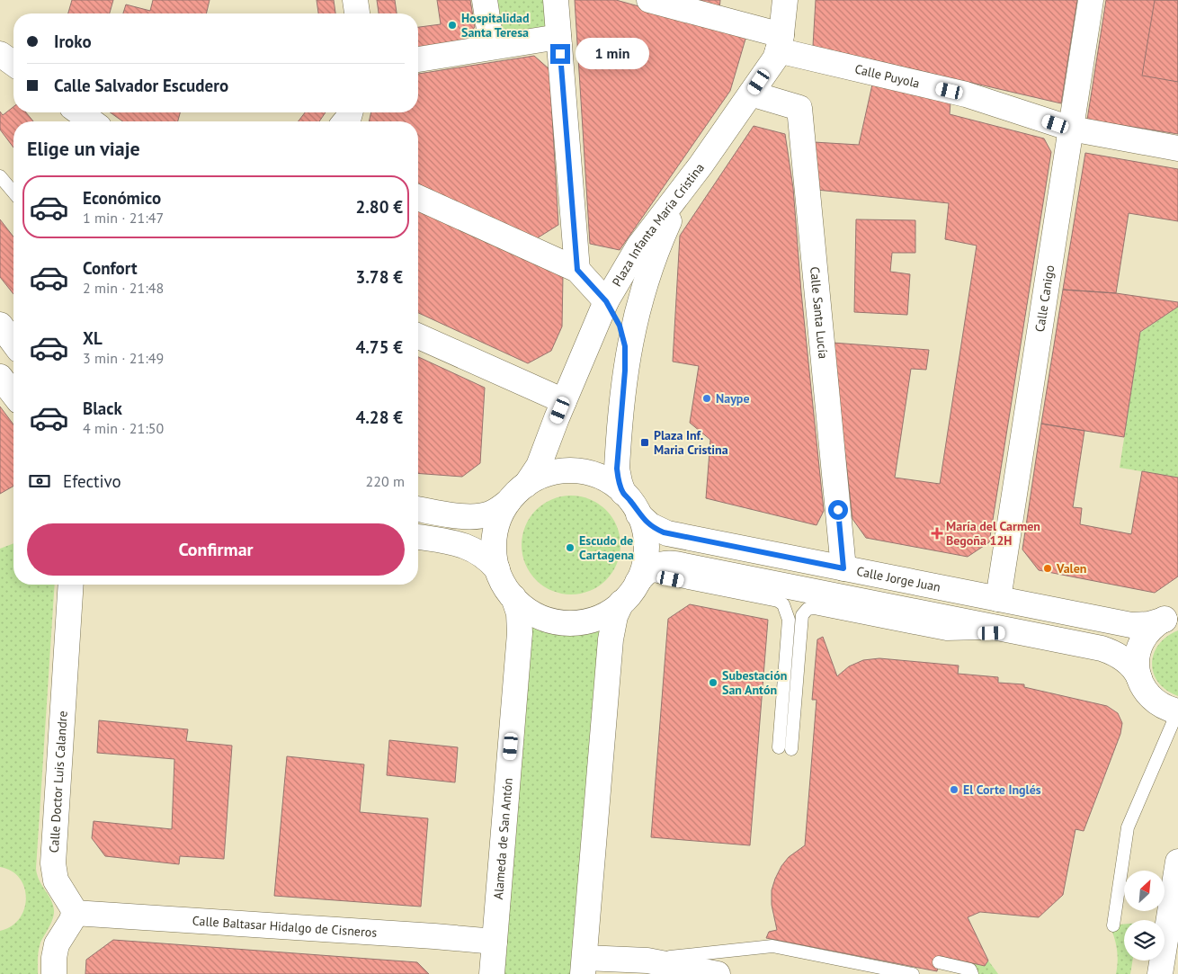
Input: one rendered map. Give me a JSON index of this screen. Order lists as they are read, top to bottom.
{
  "streets": {
    "main road": [
      "Calle Puyola",
      "Plaza Infanta María Cristina",
      "Calle Canigo",
      "Calle Santa Lucía",
      "Calle Jorge Juan",
      "Calle Doctor Luis Calandre",
      "Alameda de San Antón",
      "Calle Baltasar Hidalgo de Cisneros"
    ]
  },
  "crossings": [
    ["Calle Puyola", "Calle Canigo"],
    ["Plaza Infanta María Cristina", "Calle Jorge Juan"],
    ["Plaza Infanta María Cristina", "Alameda de San Antón"],
    ["Calle Canigo", "Calle Jorge Juan"],
    ["Calle Santa Lucía", "Calle Jorge Juan"],
    ["Calle Jorge Juan", "Alameda de San Antón"],
    ["Calle Doctor Luis Calandre", "Calle Baltasar Hidalgo de Cisneros"],
    ["Alameda de San Antón", "Calle Baltasar Hidalgo de Cisneros"]
  ],
  "places": {
    "other": [
      "Hospitalidad Santa Teresa",
      "Naype",
      "Escudo de Cartagena",
      "Valen",
      "Subestación San Antón",
      "El Corte Inglés"
    ],
    "transit": ["Plaza Inf. Maria Cristina"],
    "health": ["María del Carmen Begoña 12H"]
  },
  "north": "top right",
  "page": {
    "banner": ["Iroko", "Calle Salvador Escudero"],
    "bubble": "1 min",
    "heading": "Elige un viaje",
    "list": [
      {
        "name": "Económico",
        "note": "1 min · 21:47",
        "value": "2.80 €"
      },
      {
        "name": "Confort",
        "note": "2 min · 21:48",
        "value": "3.78 €"
      },
      {
        "name": "XL",
        "note": "3 min · 21:49",
        "value": "4.75 €"
      },
      {
        "name": "Black",
        "note": "4 min · 21:50",
        "value": "4.28 €"
      }
    ],
    "pay": ["Efectivo", "220 m"],
    "buttons": "Confirmar"
  }
}
